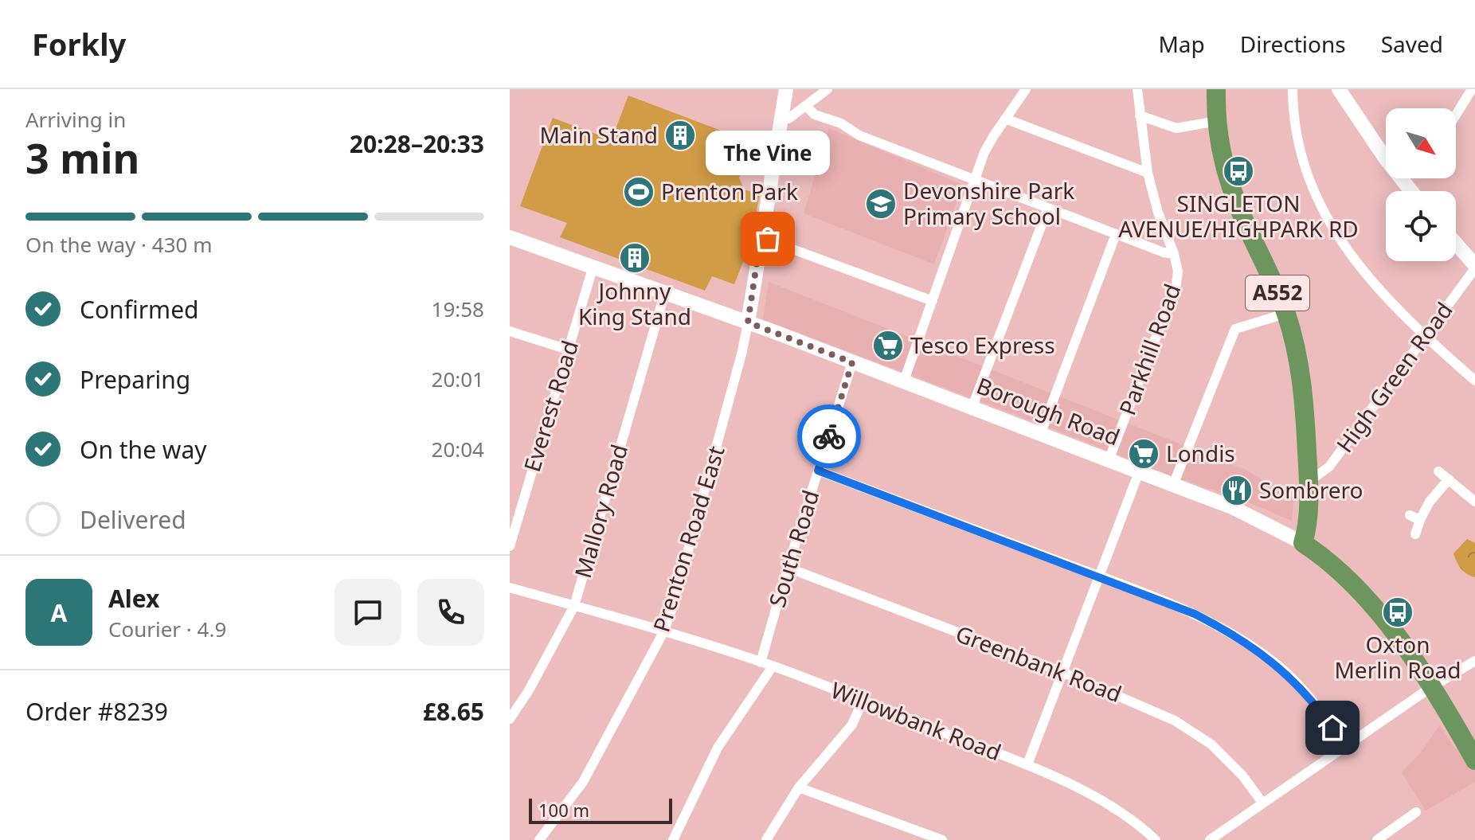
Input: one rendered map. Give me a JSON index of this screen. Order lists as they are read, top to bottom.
{
  "streets": {
    "highway": ["A552", "Borough Road"],
    "street": [
      "Parkhill Road",
      "High Green Road",
      "Everest Road",
      "Mallory Road",
      "Prenton Road East",
      "South Road",
      "Greenbank Road",
      "Willowbank Road"
    ]
  },
  "crossings": [
    ["A552", "High Green Road"],
    ["A552", "Borough Road"],
    ["Parkhill Road", "Borough Road"],
    ["Everest Road", "Borough Road"],
    ["Borough Road", "Mallory Road"],
    ["Borough Road", "Prenton Road East"],
    ["Borough Road", "South Road"],
    ["Mallory Road", "Willowbank Road"],
    ["Prenton Road East", "Willowbank Road"],
    ["South Road", "Greenbank Road"],
    ["South Road", "Willowbank Road"]
  ],
  "places": {
    "building": ["Main Stand", "Johnny King Stand"],
    "bus stop": ["SINGLETON AVENUE/HIGHPARK RD", "Oxton Merlin Road"],
    "sports": ["Prenton Park"],
    "school or university": ["Devonshire Park Primary School"],
    "other": ["The Vine"],
    "supermarket": ["Tesco Express", "Londis"],
    "restaurant": ["Sombrero"]
  },
  "scale_bar": "100 m",
  "north": "bottom right",
  "page": {
    "header": "Forkly",
    "nav": ["Map", "Directions", "Saved"],
    "heading": ["3 min", "Arriving in", "20:28–20:33"],
    "panel": [
      "Alex",
      "Courier · 4.9",
      "Order #8239",
      "£8.65"
    ],
    "bubble": "The Vine",
    "bar": "On the way · 430 m",
    "list": [
      ["Confirmed", "19:58"],
      ["Preparing", "20:01"],
      ["On the way", "20:04"],
      "Delivered"
    ],
    "round": "A",
    "scale": "100 m"
  }
}
